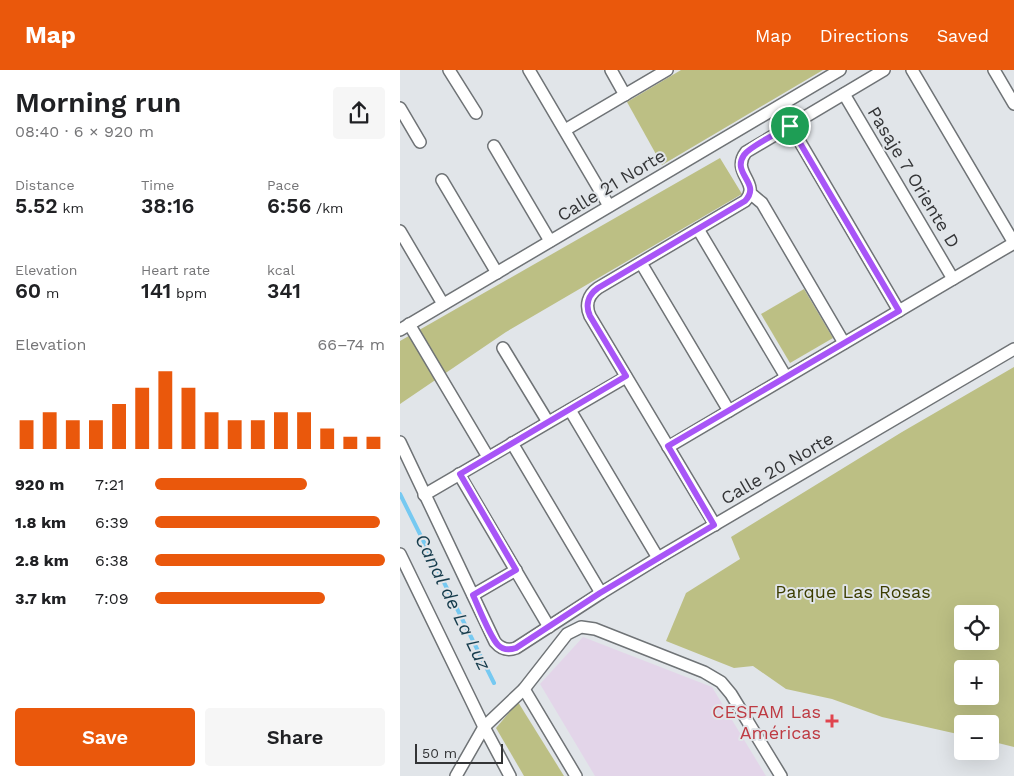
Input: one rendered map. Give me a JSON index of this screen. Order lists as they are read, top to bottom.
{
  "streets": {
    "street": ["Pasaje 7 Oriente D", "Calle 21 Norte", "Calle 20 Norte"]
  },
  "water": ["Canal de La Luz"],
  "parks": ["Parque Las Rosas"],
  "places": {
    "health": ["CESFAM Las Américas"]
  },
  "scale_bar": "50 m",
  "page": {
    "header": "Map",
    "nav": ["Map", "Directions", "Saved"],
    "heading": ["Morning run", "08:40 · 6 × 920 m"],
    "stats": [
      ["Distance", "5.52 km"],
      ["Time", "38:16"],
      ["Pace", "6:56 /km"],
      ["Elevation", "60 m"],
      ["Heart rate", "141 bpm"],
      ["kcal", "341"]
    ],
    "chart": ["Elevation", "66–74 m"],
    "list": [
      {
        "name": "920 m",
        "note": "7:21"
      },
      {
        "name": "1.8 km",
        "note": "6:39"
      },
      {
        "name": "2.8 km",
        "note": "6:38"
      },
      {
        "name": "3.7 km",
        "note": "7:09"
      }
    ],
    "map_buttons": ["+", "−"],
    "buttons": ["Save", "Share"],
    "scale": "50 m"
  }
}
